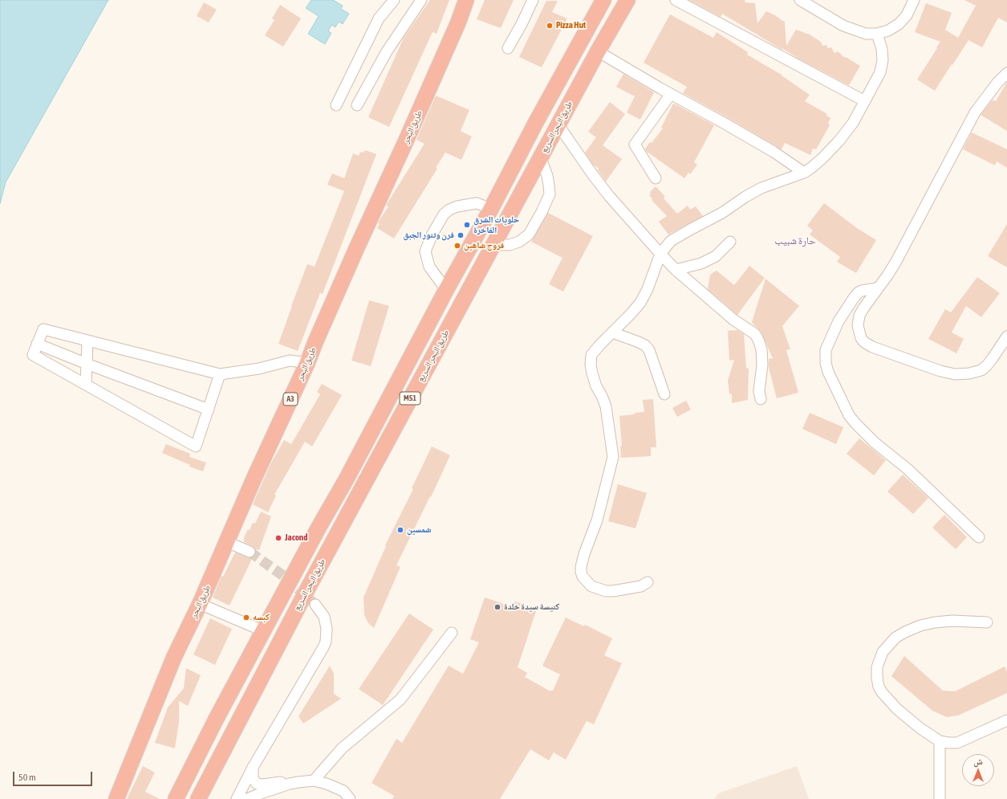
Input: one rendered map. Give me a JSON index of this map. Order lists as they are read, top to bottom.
{
  "streets": {
    "highway": [
      "طريق البحر",
      "طريق البحر السريع",
      "M51",
      "A3"
    ]
  },
  "districts": ["حارة شبيب"],
  "places": [
    "Pizza Hut",
    "حلويات الشرق الفاخرة",
    "فرن وتنور الجبق",
    "فروج شاهين",
    "شمسين",
    "Jacond",
    "كنيسة سيدة خلدة",
    "كبسه"
  ],
  "scale_bar": "50 m",
  "north": "top"
}
